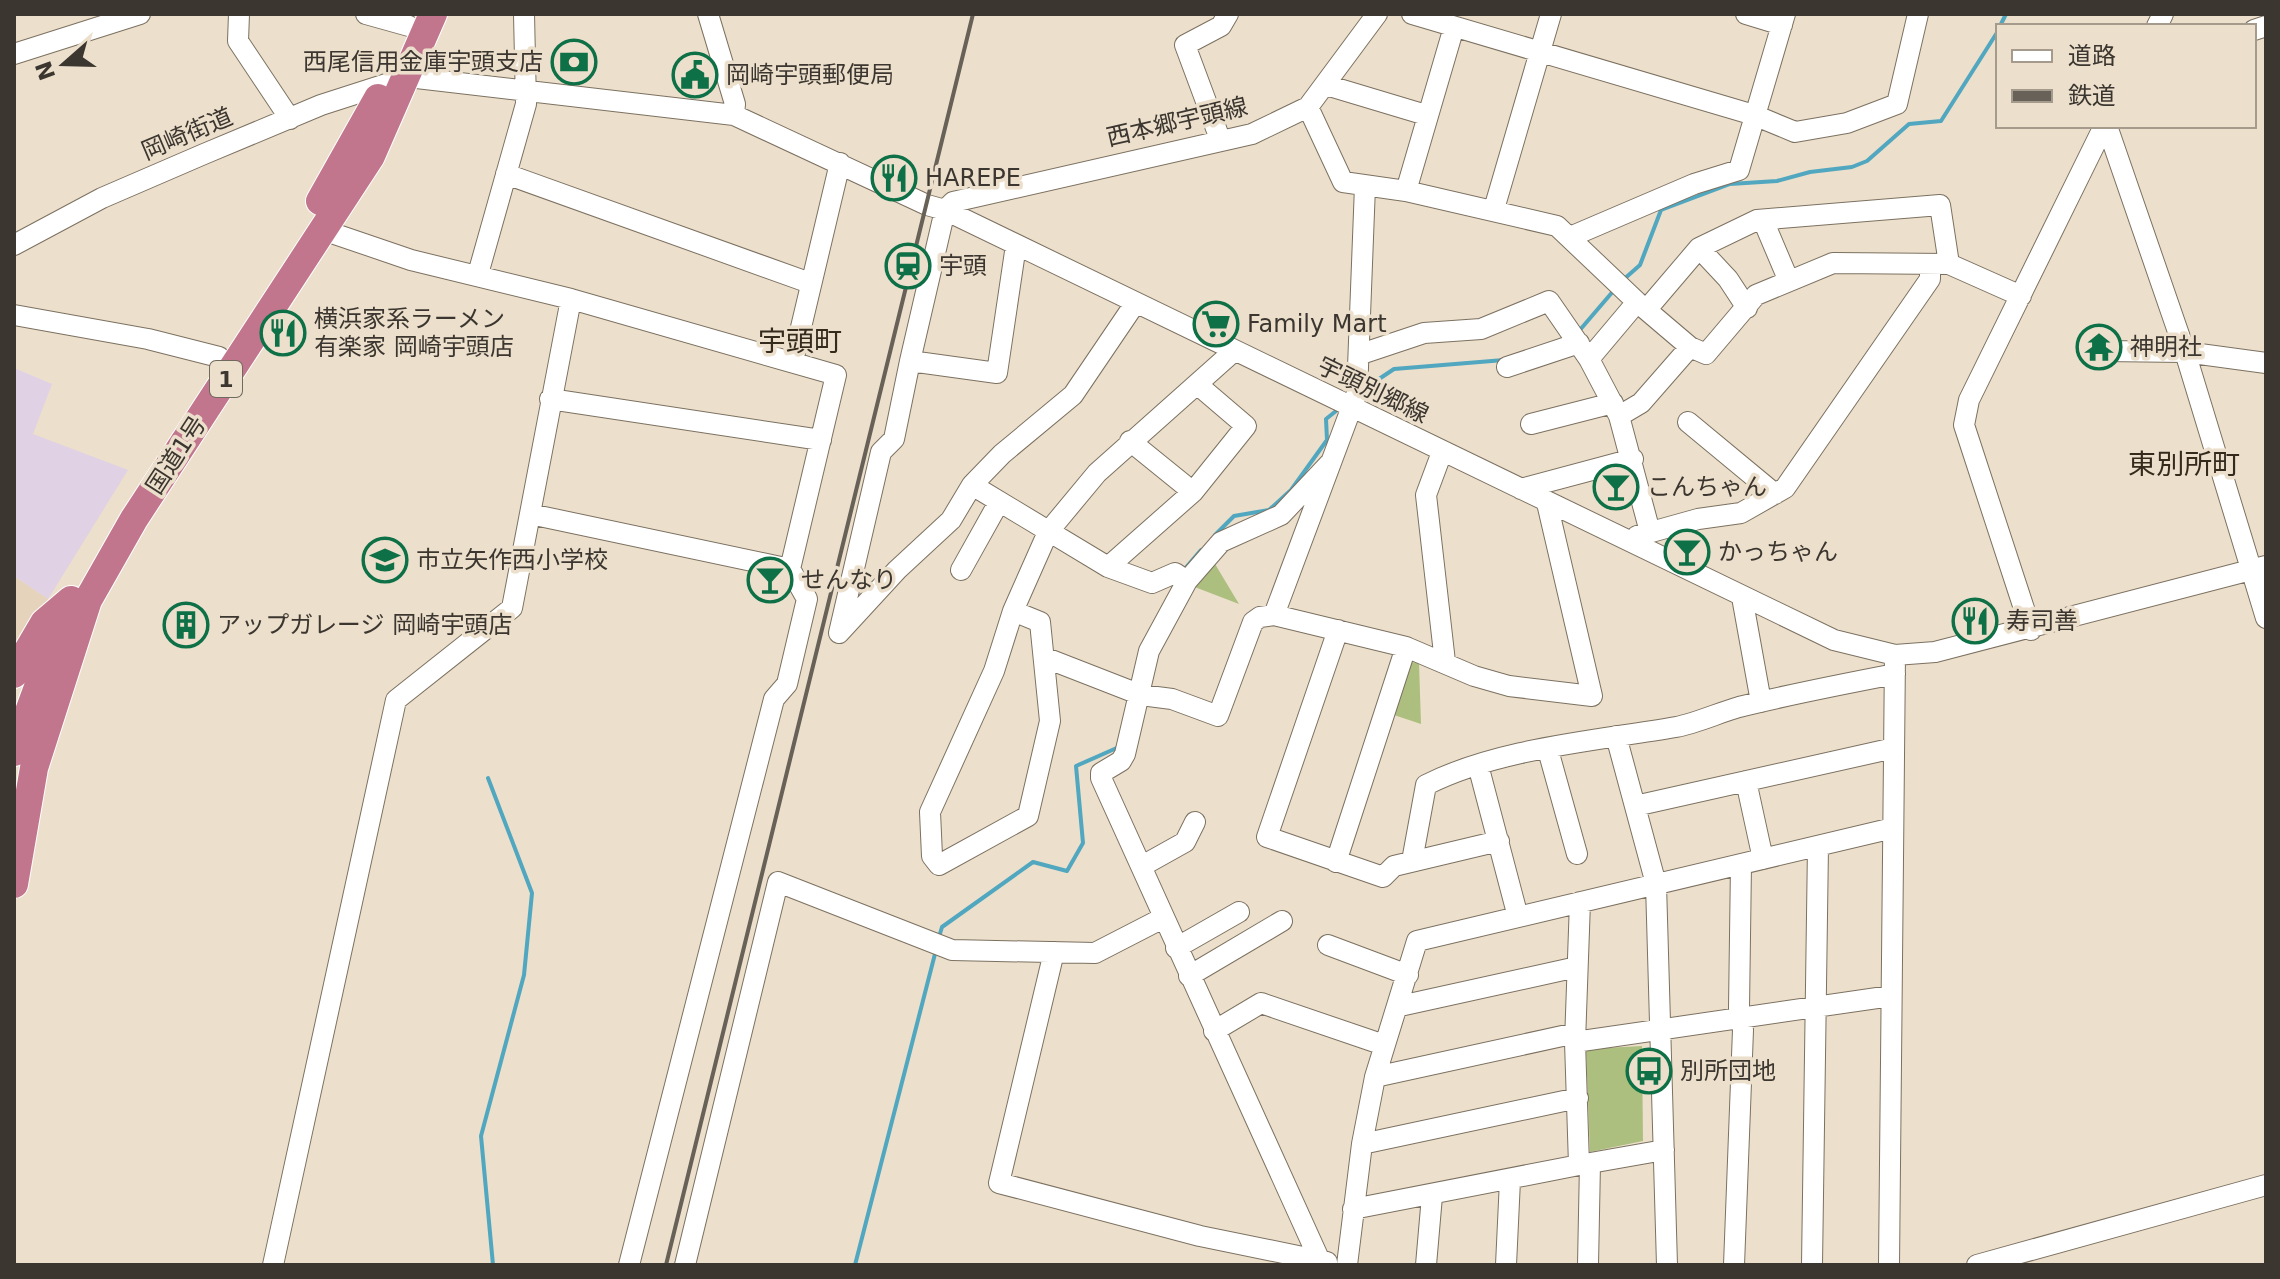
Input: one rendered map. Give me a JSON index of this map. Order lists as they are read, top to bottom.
{
  "streets": {
    "highway": ["1", "国道1号"],
    "street": ["西本郷宇頭線", "岡崎街道", "宇頭別郷線"]
  },
  "crossings": [
    ["西本郷宇頭線", "宇頭別郷線"],
    ["岡崎街道", "宇頭別郷線"],
    ["岡崎街道", "国道1号"],
    ["宇頭別郷線", "国道1号"]
  ],
  "districts": ["宇頭町", "東別所町"],
  "places": {
    "bank": ["西尾信用金庫宇頭支店"],
    "public building": ["岡崎宇頭郵便局"],
    "restaurant": ["HAREPE", "横浜家系ラーメン 有楽家 岡崎宇頭店", "寿司善"],
    "station": ["宇頭"],
    "supermarket": ["Family Mart"],
    "temple": ["神明社"],
    "bar": ["こんちゃん", "かっちゃん", "せんなり"],
    "school or university": ["市立矢作西小学校"],
    "building": ["アップガレージ 岡崎宇頭店"],
    "bus stop": ["別所団地"]
  },
  "legend": ["道路", "鉄道"],
  "north": "left"
}
